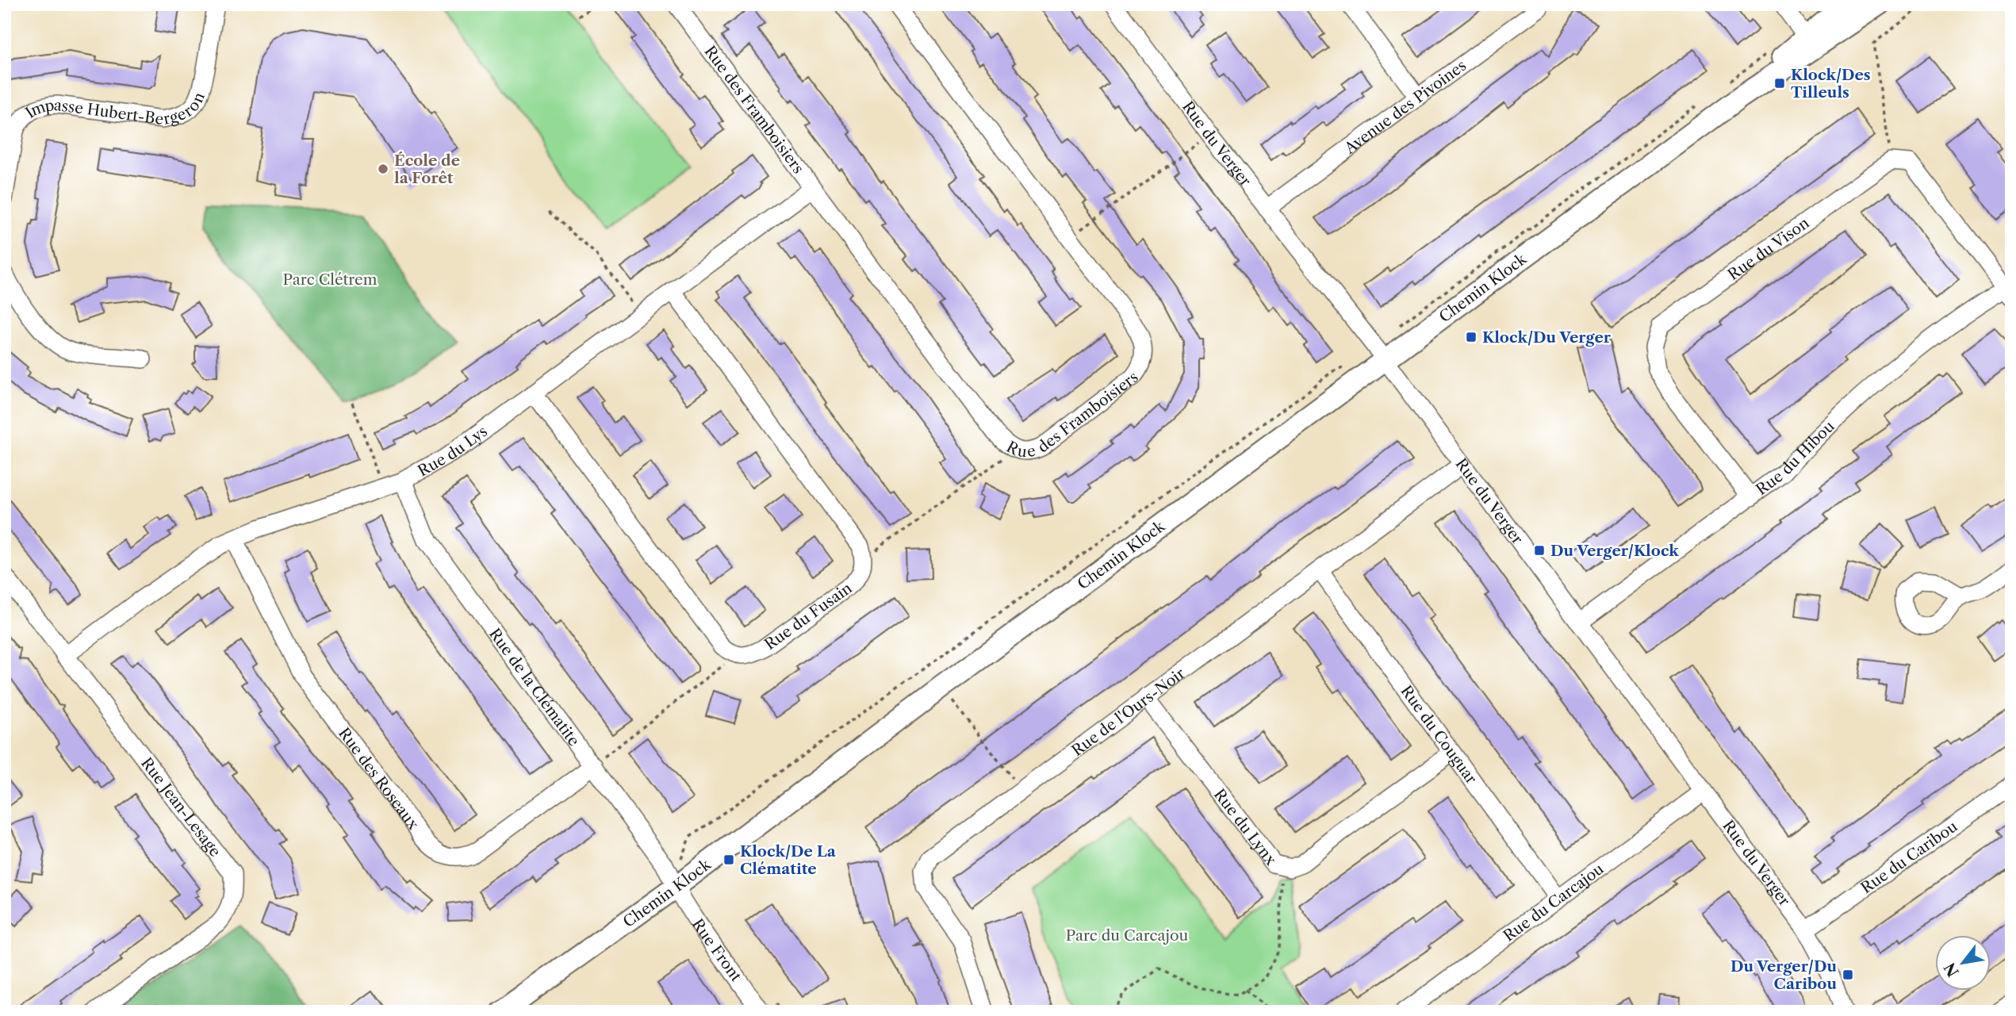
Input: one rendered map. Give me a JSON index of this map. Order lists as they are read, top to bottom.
{
  "streets": {
    "main road": ["Chemin Klock"],
    "street": [
      "Impasse Hubert-Bergeron",
      "Avenue des Pivoines",
      "Rue des Framboisiers",
      "Rue du Verger",
      "Rue du Vison",
      "Rue du Lys",
      "Rue du Hibou",
      "Rue du Fusain",
      "Rue de la Clématite",
      "Rue de l'Ours-Noir",
      "Rue du Couguar",
      "Rue des Roseaux",
      "Rue Jean-Lesage",
      "Rue du Lynx",
      "Rue du Caribou",
      "Rue du Carcajou",
      "Rue Front"
    ]
  },
  "crossings": [
    ["Avenue des Pivoines", "Rue du Verger"],
    ["Rue des Framboisiers", "Rue du Lys"],
    ["Rue du Verger", "Chemin Klock"],
    ["Rue du Verger", "Rue du Hibou"],
    ["Rue du Verger", "Rue de l'Ours-Noir"],
    ["Rue du Verger", "Rue du Caribou"],
    ["Rue du Verger", "Rue du Carcajou"],
    ["Rue du Vison", "Rue du Hibou"],
    ["Chemin Klock", "Rue de la Clématite"],
    ["Chemin Klock", "Rue Front"],
    ["Rue du Lys", "Rue de la Clématite"],
    ["Rue du Lys", "Rue des Roseaux"],
    ["Rue du Lys", "Rue Jean-Lesage"],
    ["Rue de la Clématite", "Rue des Roseaux"],
    ["Rue de la Clématite", "Rue Front"],
    ["Rue de l'Ours-Noir", "Rue du Couguar"],
    ["Rue de l'Ours-Noir", "Rue du Lynx"],
    ["Rue du Couguar", "Rue du Lynx"],
    ["Rue du Couguar", "Rue du Carcajou"]
  ],
  "parks": ["Parc Clétrem", "Parc du Carcajou"],
  "places": {
    "transit": [
      "Klock/Des Tilleuls",
      "Klock/Du Verger",
      "Du Verger/Klock",
      "Klock/De La Clématite",
      "Du Verger/Du Caribou"
    ],
    "other": ["École de la Forêt"]
  },
  "north": "bottom left"
}
